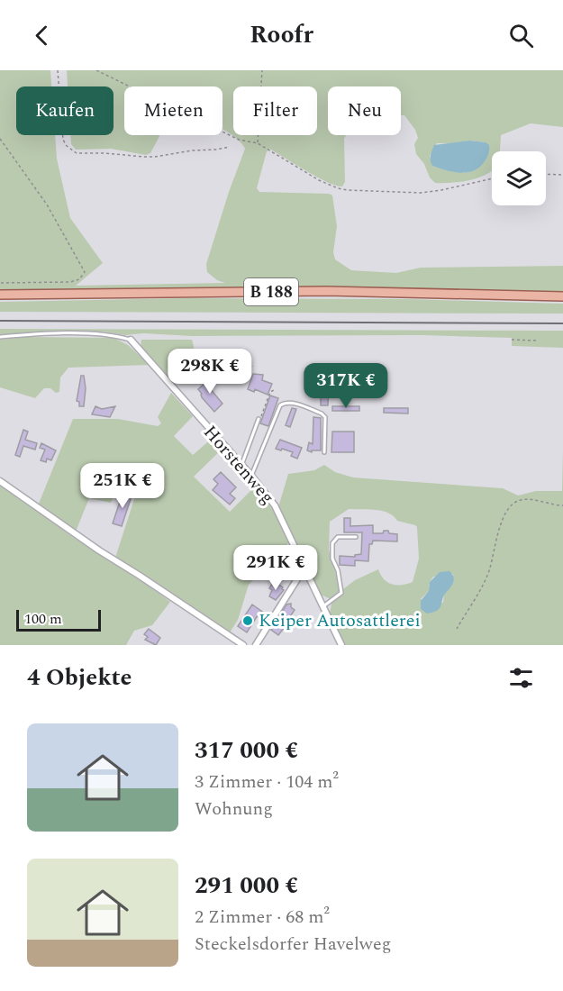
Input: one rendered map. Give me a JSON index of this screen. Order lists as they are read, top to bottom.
{
  "streets": {
    "main road": ["B 188"],
    "street": ["Horstenweg"]
  },
  "places": ["Keiper Autosattlerei"],
  "scale_bar": "100 m",
  "page": {
    "header": "Roofr",
    "chip": [
      "Kaufen",
      "Mieten",
      "Filter",
      "Neu"
    ],
    "price": [
      "298K €",
      "317K €",
      "251K €",
      "291K €"
    ],
    "scale": "100 m",
    "heading": "4 Objekte",
    "list": [
      {
        "name": "317 000 €",
        "note": "3 Zimmer · 104 m² · Wohnung"
      },
      {
        "name": "291 000 €",
        "note": "2 Zimmer · 68 m² · Steckelsdorfer Havelweg"
      }
    ]
  }
}
